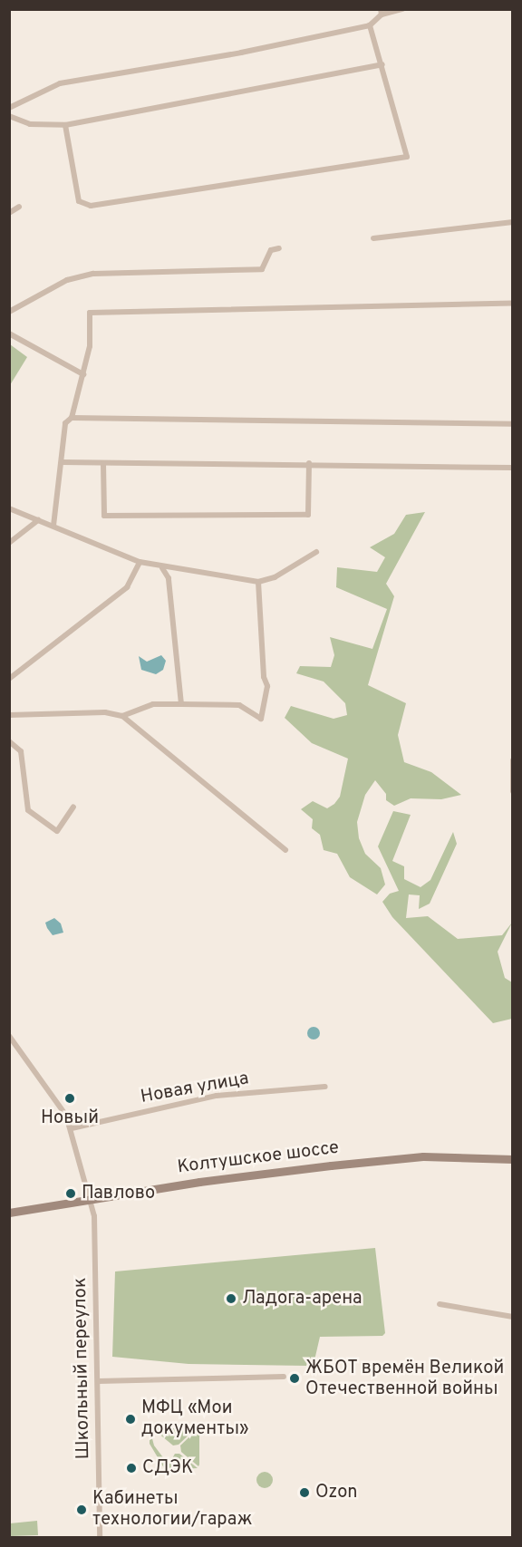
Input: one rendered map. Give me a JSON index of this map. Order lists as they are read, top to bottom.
{
  "streets": {
    "main road": ["Колтушское шоссе"],
    "street": ["Новая улица", "Школьный переулок"]
  },
  "crossings": [
    ["Новая улица", "Школьный переулок"],
    ["Колтушское шоссе", "Школьный переулок"]
  ],
  "places": [
    "Новый",
    "Павлово",
    "Ладога-арена",
    "ЖБОТ времён Великой Отечественной войны",
    "МФЦ «Мои документы»",
    "СДЭК",
    "Ozon",
    "Кабинеты технологии/гараж"
  ]
}
